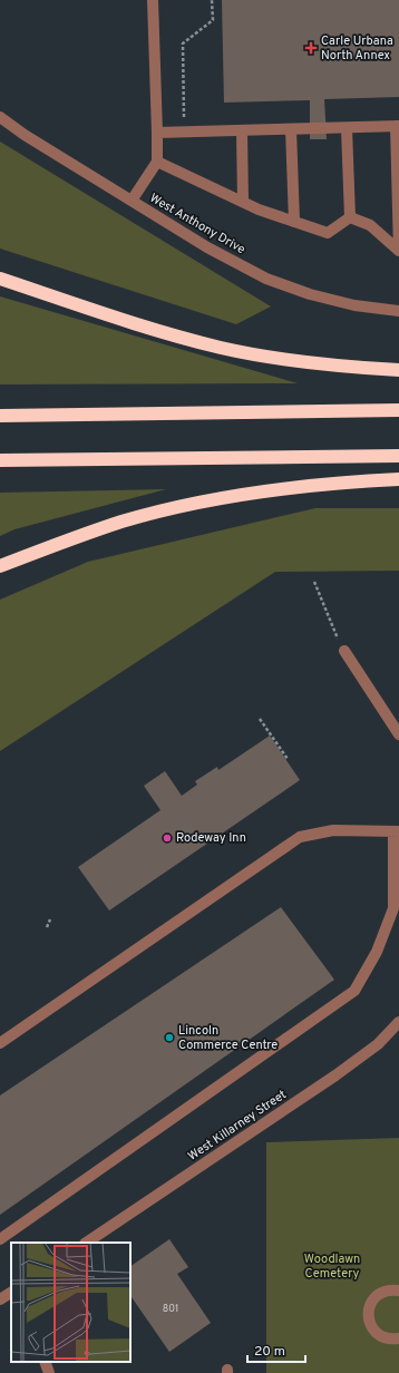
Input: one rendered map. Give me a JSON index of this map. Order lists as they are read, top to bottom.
{
  "streets": {
    "street": ["West Anthony Drive", "West Killarney Street"]
  },
  "parks": ["Woodlawn Cemetery"],
  "places": {
    "health": ["Carle Urbana North Annex"],
    "other": ["Rodeway Inn", "Lincoln Commerce Centre"]
  },
  "house_numbers": ["801"],
  "scale_bar": "20 m"
}
